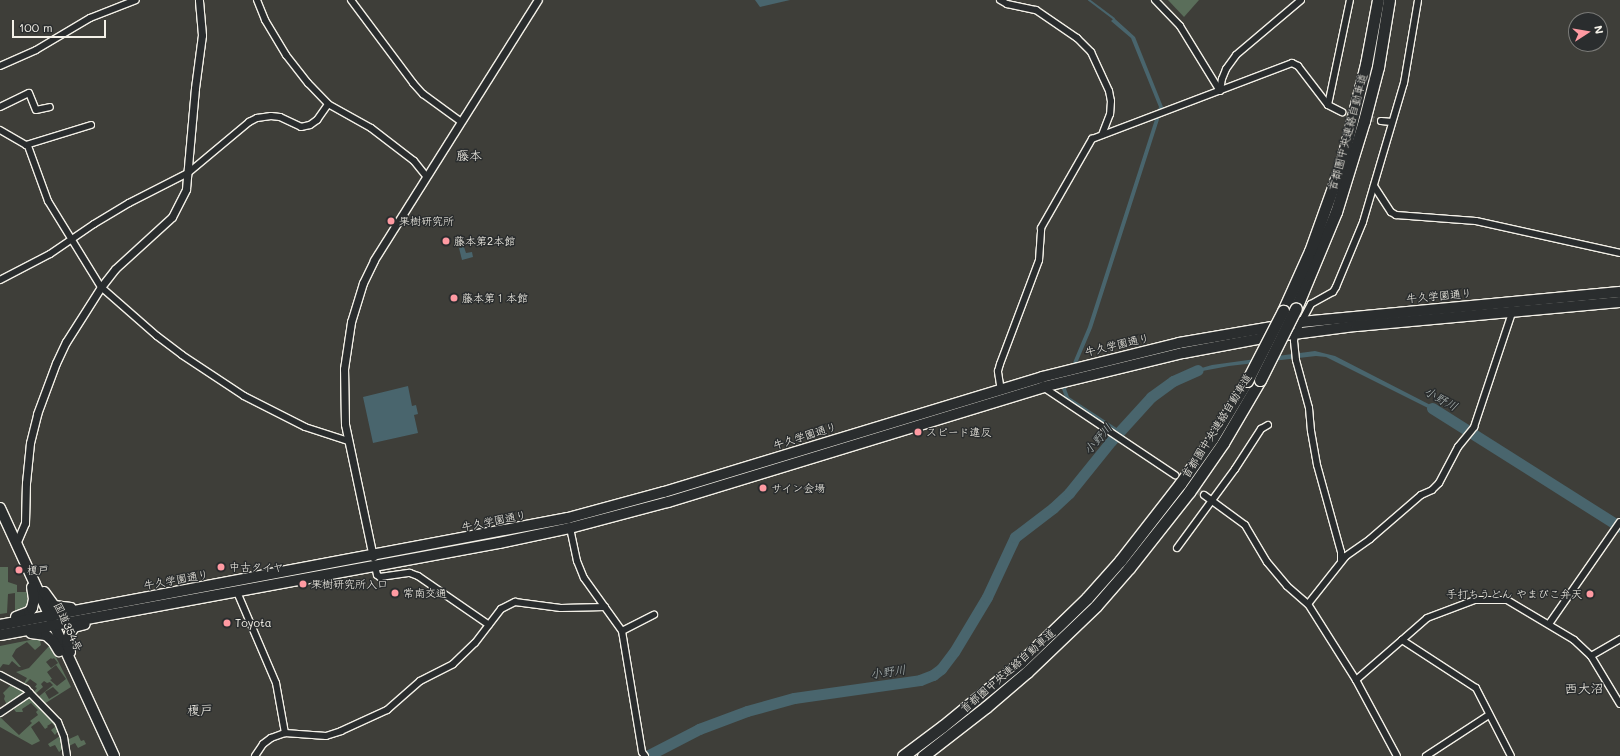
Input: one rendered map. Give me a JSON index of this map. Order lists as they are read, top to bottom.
{
  "streets": {
    "highway": ["首都圏中央連絡自動車道", "牛久学園通り", "国道354号"]
  },
  "crossings": [
    ["牛久学園通り", "国道354号"]
  ],
  "districts": ["藤本", "西大沼", "榎戸"],
  "water": ["小野川"],
  "places": [
    "果樹研究所",
    "藤本第2本館",
    "藤本第１本館",
    "スピード違反",
    "サイン会場",
    "中古タイヤ",
    "榎戸",
    "果樹研究所入口",
    "常南交通",
    "手打ちうどん やまびこ弁天",
    "Toyota"
  ],
  "scale_bar": "100 m",
  "north": "right"
}
